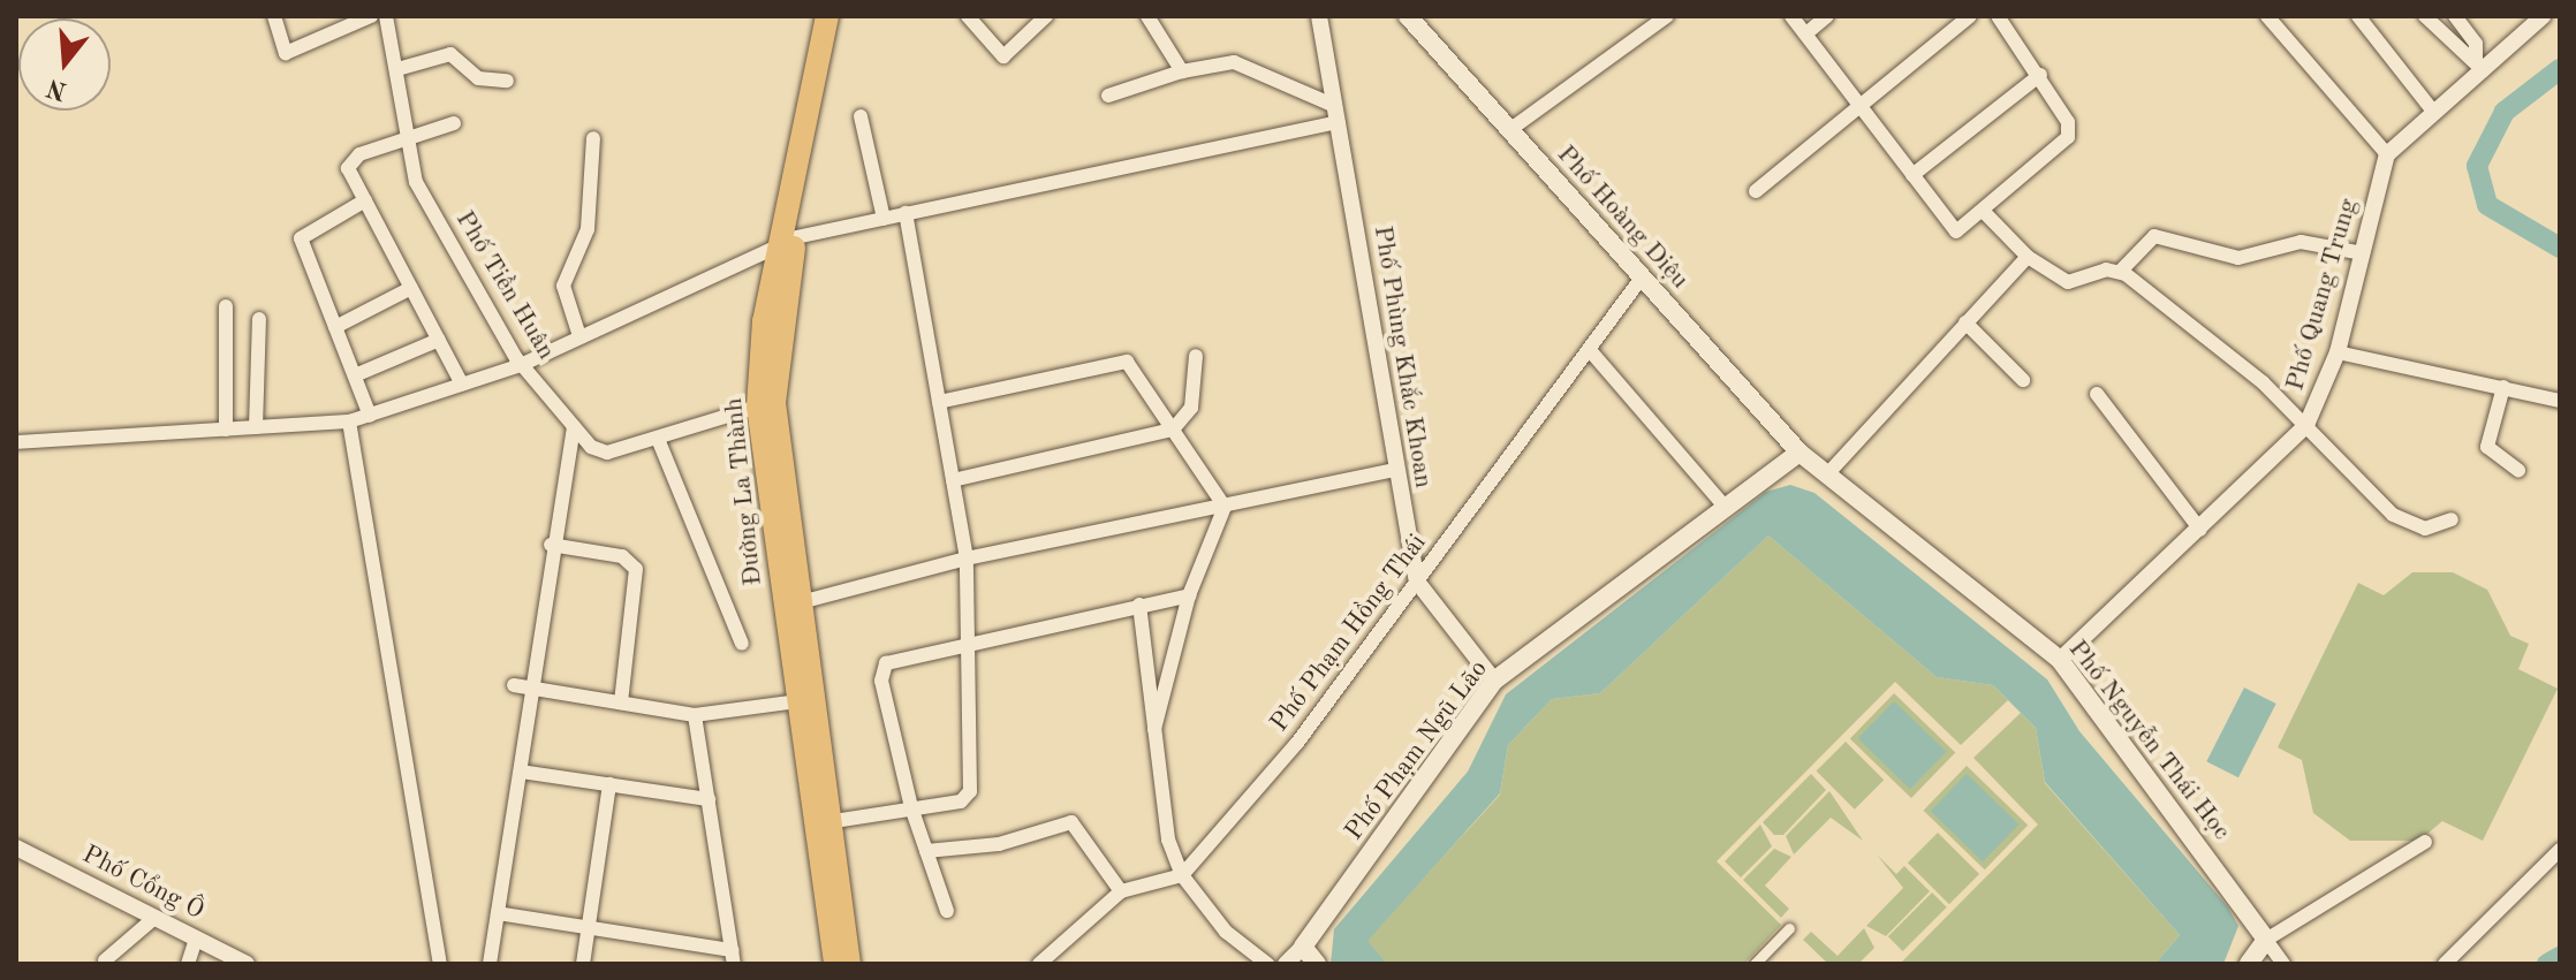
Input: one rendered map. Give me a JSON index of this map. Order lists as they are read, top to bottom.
{
  "streets": {
    "highway": ["Đường La Thành"],
    "main road": ["Phố Hoàng Diệu", "Phố Nguyễn Thái Học", "Phố Phạm Ngũ Lão"],
    "street": [
      "Phố Tiền Huân",
      "Phố Quang Trung",
      "Phố Phùng Khắc Khoan",
      "Phố Phạm Hồng Thái",
      "Phố Cổng Ô"
    ]
  },
  "crossings": [
    ["Phố Hoàng Diệu", "Phố Phạm Hồng Thái"],
    ["Phố Hoàng Diệu", "Phố Nguyễn Thái Học"],
    ["Phố Hoàng Diệu", "Phố Phạm Ngũ Lão"],
    ["Phố Tiền Huân", "Đường La Thành"],
    ["Phố Quang Trung", "Phố Nguyễn Thái Học"],
    ["Phố Phùng Khắc Khoan", "Phố Phạm Hồng Thái"],
    ["Phố Phùng Khắc Khoan", "Phố Phạm Ngũ Lão"],
    ["Phố Nguyễn Thái Học", "Phố Phạm Ngũ Lão"]
  ],
  "north": "bottom"
}
